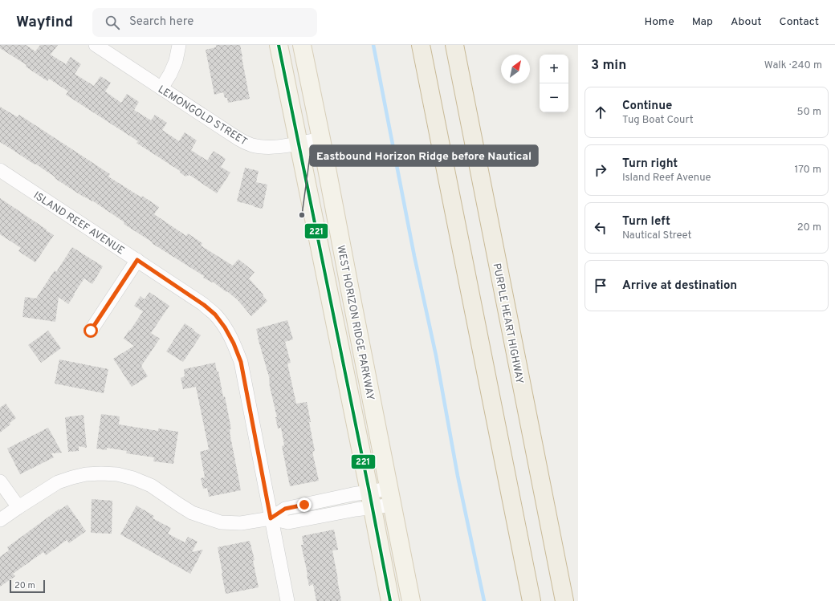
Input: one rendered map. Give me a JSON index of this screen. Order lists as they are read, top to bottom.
{
  "streets": {
    "highway": ["PURPLE HEART HIGHWAY"],
    "main road": ["WEST HORIZON RIDGE PARKWAY"],
    "street": ["LEMONGOLD STREET", "ISLAND REEF AVENUE"]
  },
  "crossings": [
    ["LEMONGOLD STREET", "WEST HORIZON RIDGE PARKWAY"]
  ],
  "places": ["Eastbound Horizon Ridge before Nautical"],
  "lines": ["transit line 221"],
  "scale_bar": "20 m",
  "north": "top right",
  "page": {
    "header": "Wayfind",
    "search": "Search here",
    "nav": [
      "Home",
      "Map",
      "About",
      "Contact"
    ],
    "heading": ["3 min", "Walk · 240 m"],
    "map_buttons": ["+", "−"],
    "list": [
      ["Continue", "Tug Boat Court", "50 m"],
      ["Turn right", "Island Reef Avenue", "170 m"],
      ["Turn left", "Nautical Street", "20 m"],
      "Arrive at destination"
    ],
    "scale": "20 m"
  }
}
